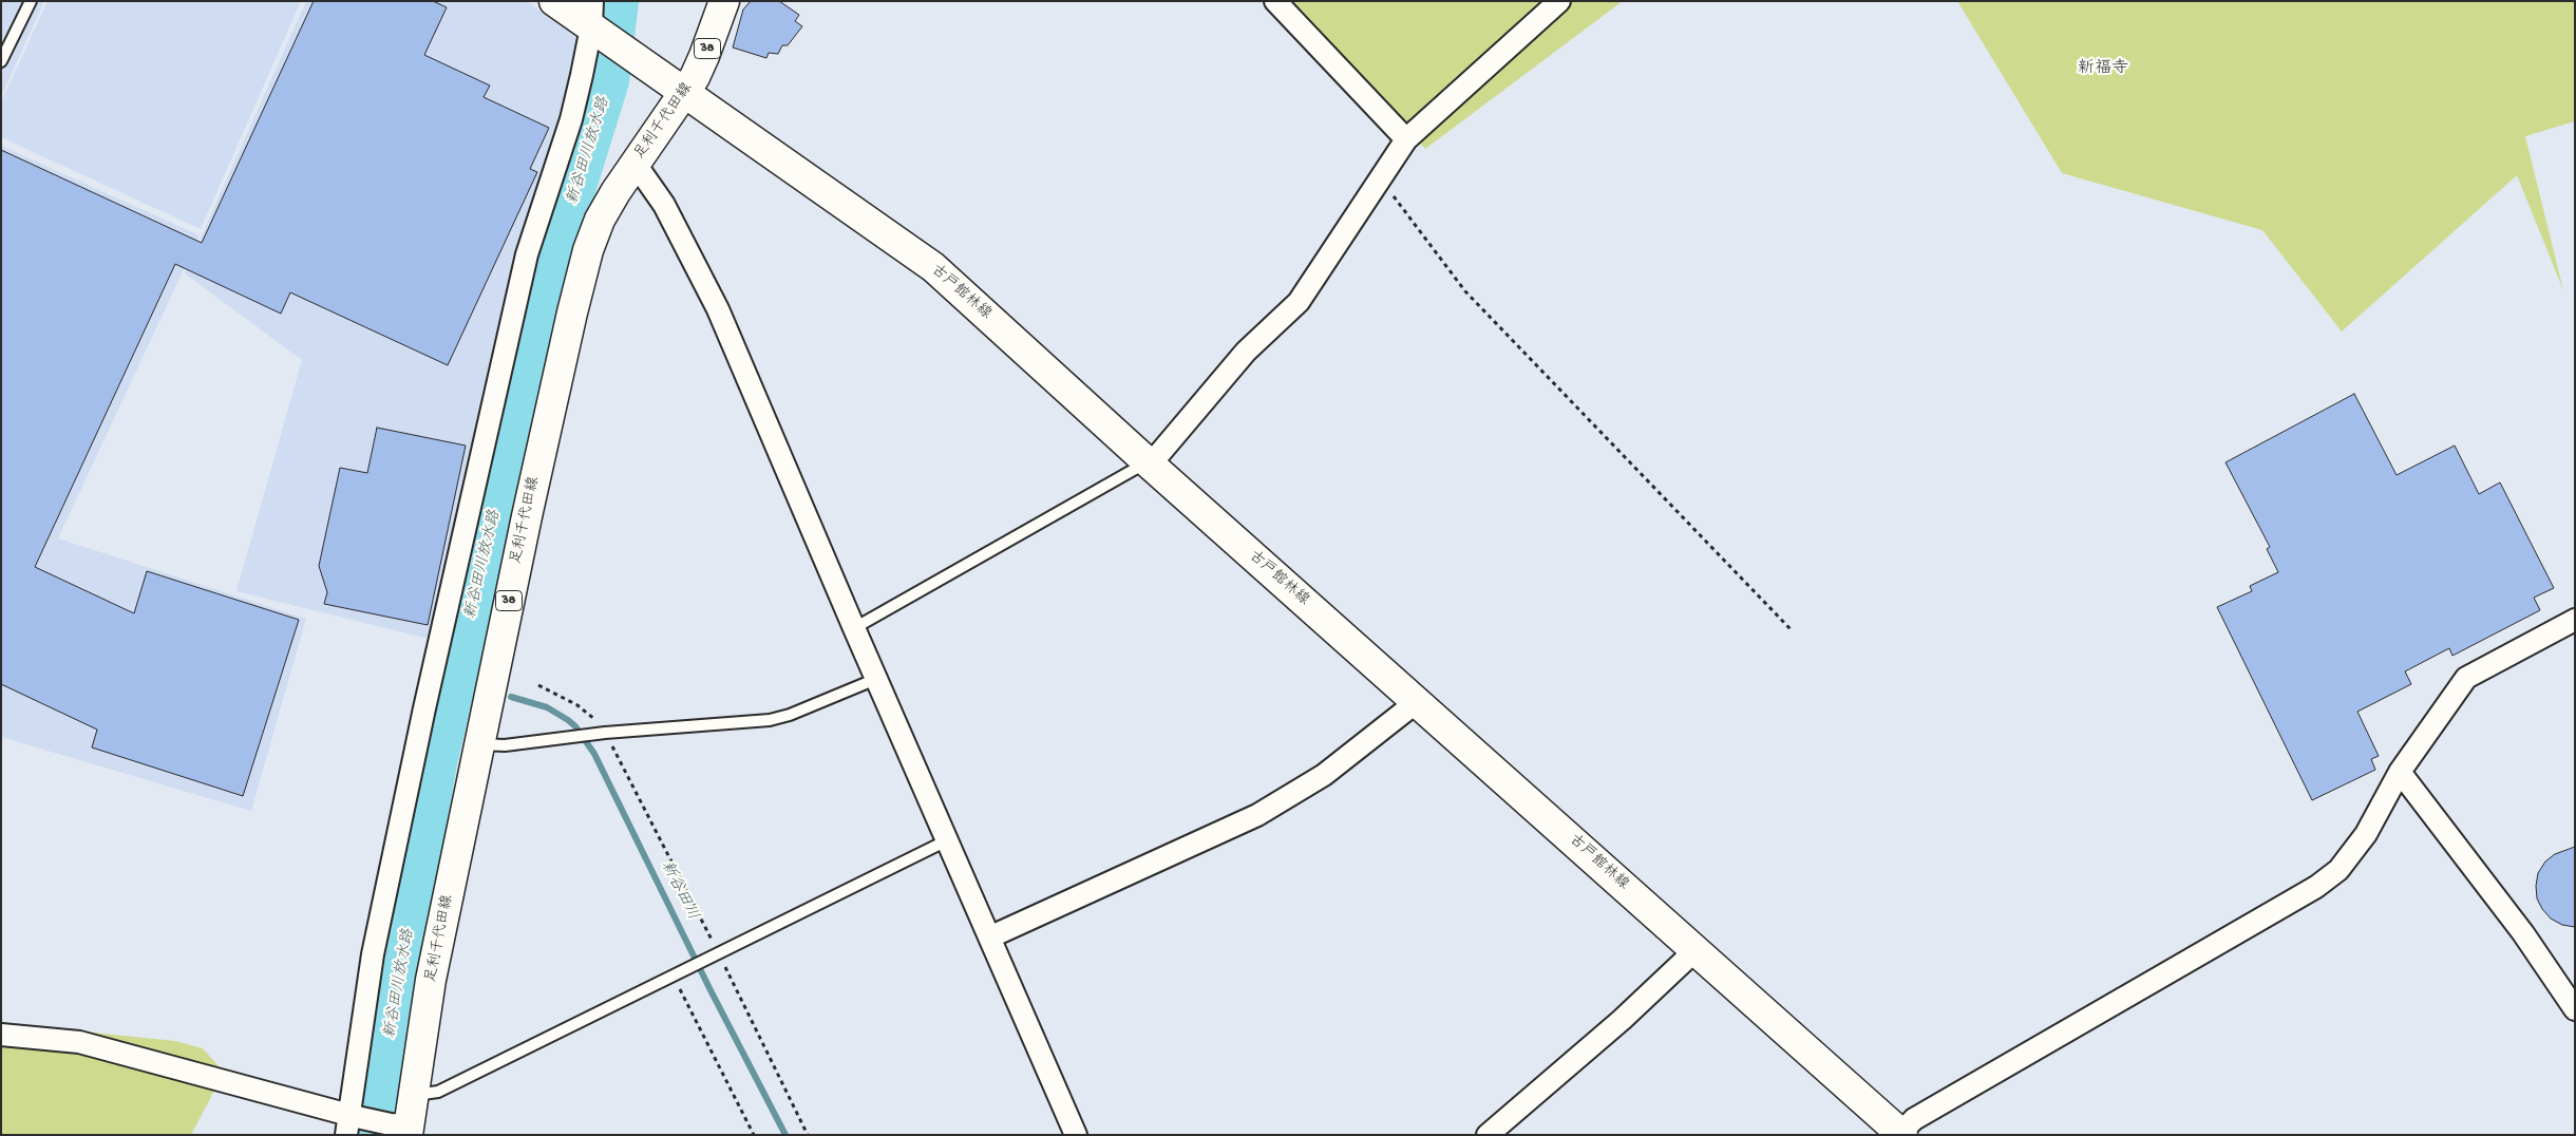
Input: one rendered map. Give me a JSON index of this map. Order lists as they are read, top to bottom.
{
  "streets": {
    "main road": ["38", "足利千代田線", "古戸館林線"]
  },
  "crossings": [
    ["足利千代田線", "古戸館林線"]
  ],
  "districts": ["新福寺"],
  "water": ["新谷田川放水路", "新谷田川"]
}
